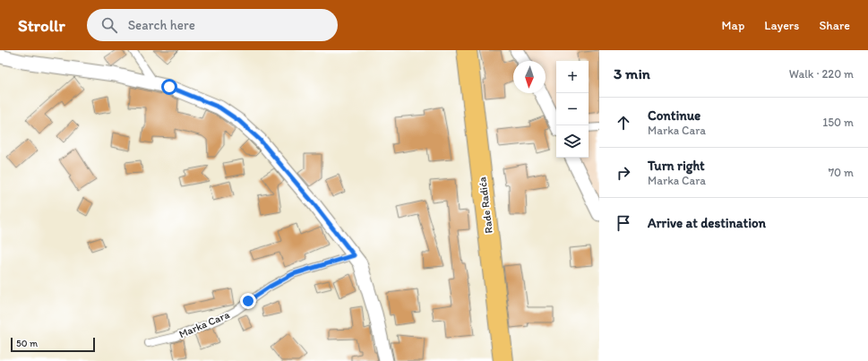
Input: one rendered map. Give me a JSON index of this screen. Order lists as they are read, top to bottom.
{
  "streets": {
    "main road": ["Rade Radića"],
    "lane": ["Marka Cara"]
  },
  "scale_bar": "50 m",
  "north": "bottom",
  "page": {
    "header": "Strollr",
    "search": "Search here",
    "nav": ["Map", "Layers", "Share"],
    "heading": ["3 min", "Walk · 220 m"],
    "map_buttons": ["+", "−"],
    "list": [
      ["Continue", "Marka Cara", "150 m"],
      ["Turn right", "Marka Cara", "70 m"],
      "Arrive at destination"
    ],
    "scale": "50 m"
  }
}
